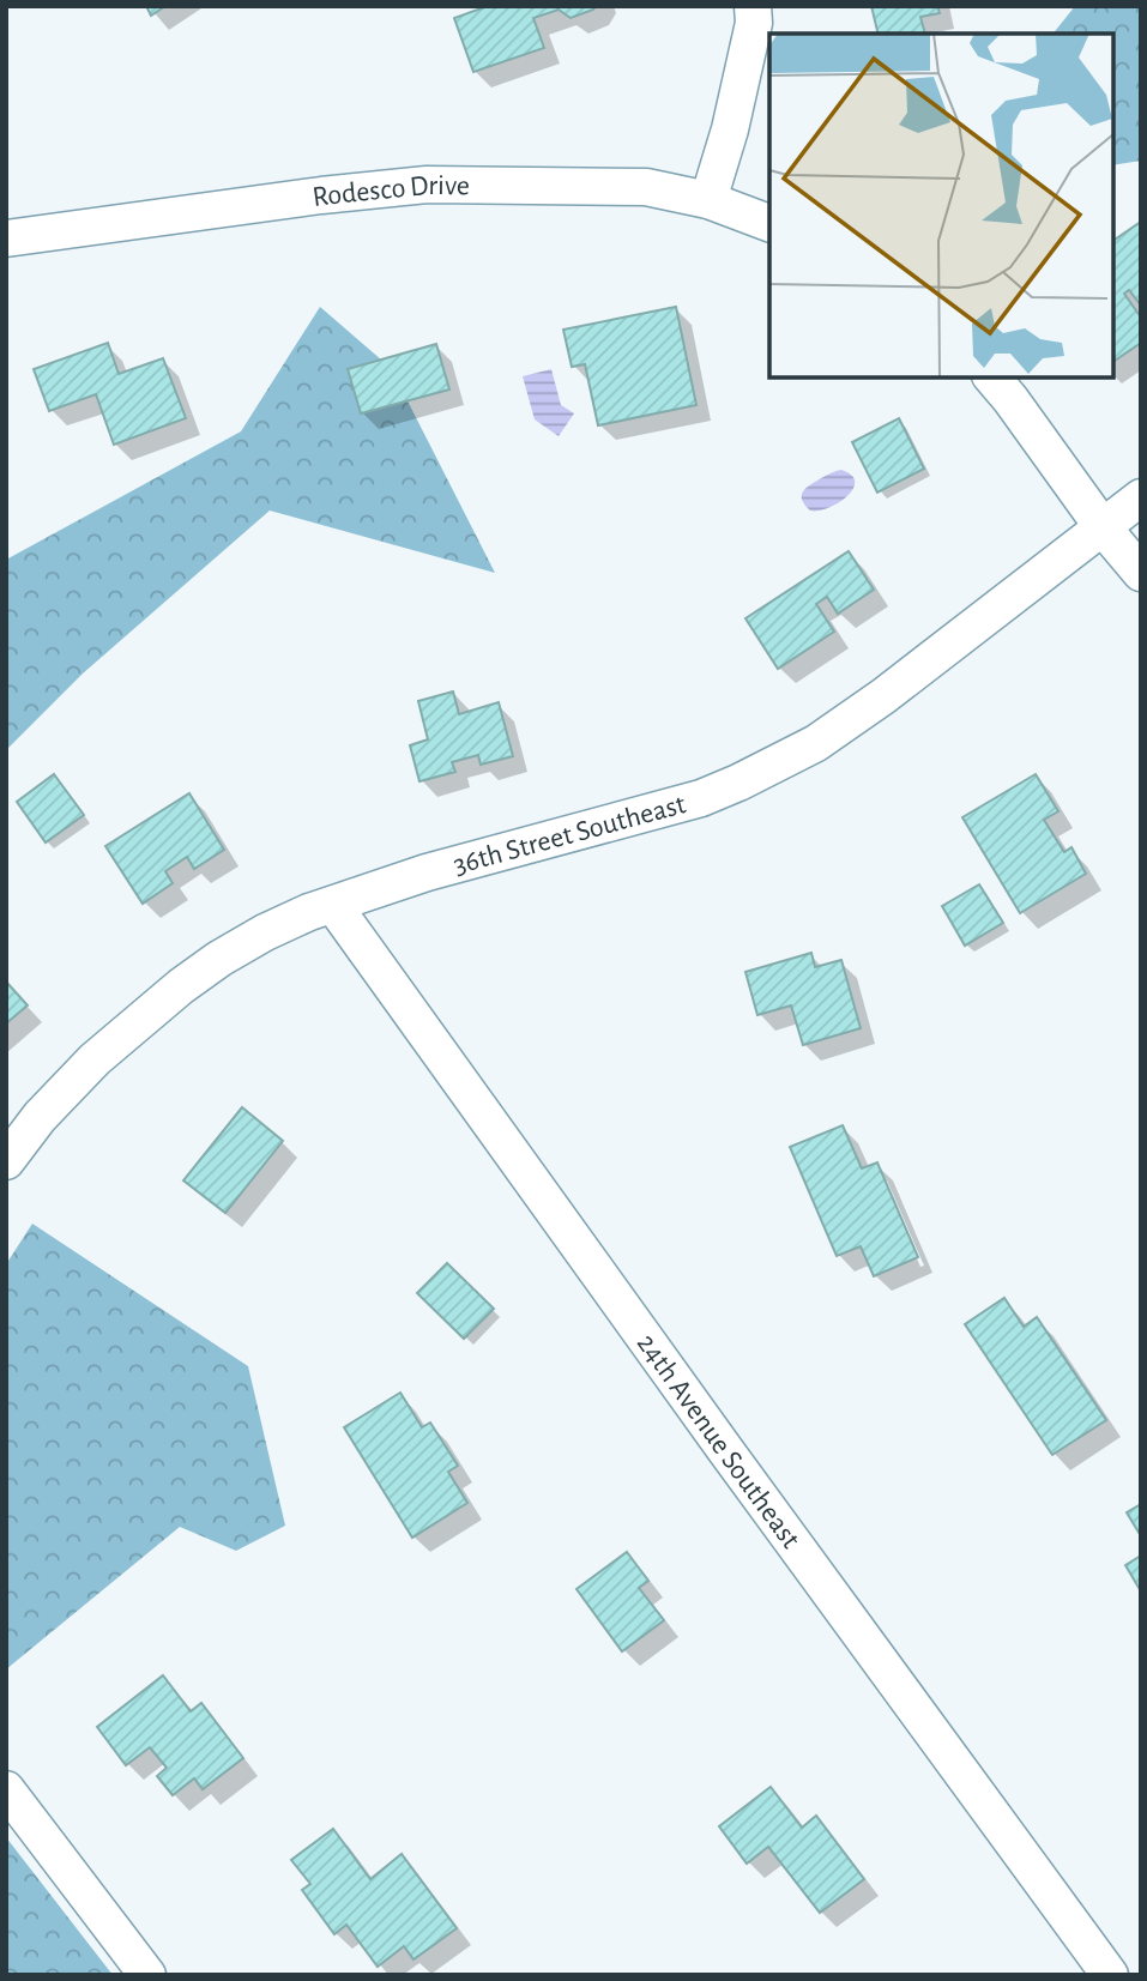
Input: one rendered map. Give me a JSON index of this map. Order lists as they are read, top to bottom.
{
  "streets": {
    "street": ["Rodesco Drive", "36th Street Southeast", "24th Avenue Southeast"]
  },
  "crossings": [
    ["36th Street Southeast", "24th Avenue Southeast"]
  ]
}
